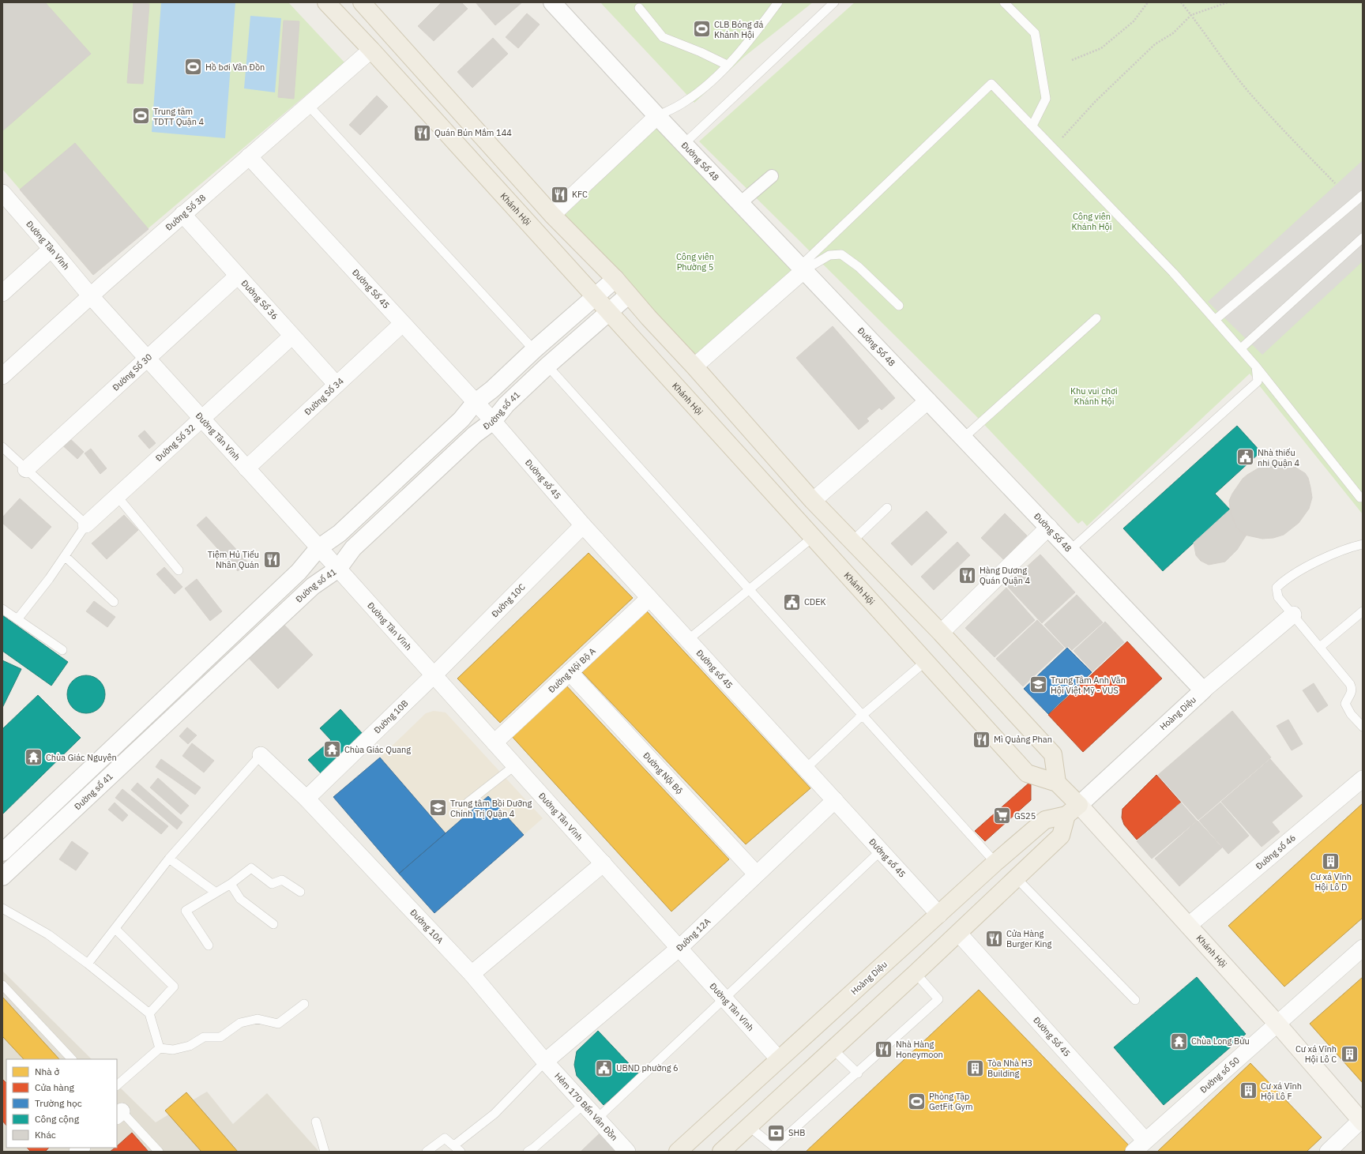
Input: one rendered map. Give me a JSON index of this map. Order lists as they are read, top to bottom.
{
  "streets": {
    "main road": ["Khánh Hội", "Hoàng Diệu"],
    "street": [
      "Đường Số 48",
      "Đường Số 38",
      "Đường Tân Vĩnh",
      "Đường Số 45",
      "Đường Số 36",
      "Đường Số 30",
      "Đường Số 34",
      "Đường số 41",
      "Đường Số 32",
      "Đường số 45",
      "Đường 10C",
      "Đường Nội Bộ A",
      "Đường 10B",
      "Đường Nội Bộ",
      "Đường số 46",
      "Đường 10A",
      "Đường 12A",
      "Đường số 50",
      "Hẻm 170 Bến Vân Đồn"
    ]
  },
  "crossings": [
    ["Đường Số 48", "Hoàng Diệu"],
    ["Khánh Hội", "Đường Số 38"],
    ["Khánh Hội", "Đường số 41"],
    ["Khánh Hội", "Hoàng Diệu"],
    ["Khánh Hội", "Đường số 46"],
    ["Khánh Hội", "Đường số 50"],
    ["Đường Số 38", "Đường Tân Vĩnh"],
    ["Đường Số 38", "Đường Số 45"],
    ["Đường Số 38", "Đường Số 36"],
    ["Đường Tân Vĩnh", "Đường Số 30"],
    ["Đường Tân Vĩnh", "Đường Số 34"],
    ["Đường Tân Vĩnh", "Đường số 41"],
    ["Đường Tân Vĩnh", "Đường Số 32"],
    ["Đường Tân Vĩnh", "Đường 10C"],
    ["Đường Tân Vĩnh", "Đường Nội Bộ A"],
    ["Đường Tân Vĩnh", "Hoàng Diệu"],
    ["Đường Tân Vĩnh", "Đường 10B"],
    ["Đường Tân Vĩnh", "Đường 12A"],
    ["Đường Số 45", "Đường Số 34"],
    ["Đường Số 45", "Đường số 41"],
    ["Đường Số 45", "Đường số 45"],
    ["Đường Số 45", "Đường số 50"],
    ["Đường Số 36", "Đường Số 30"],
    ["Đường Số 36", "Đường Số 34"],
    ["Đường Số 36", "Đường Số 32"],
    ["Đường số 41", "Đường số 45"],
    ["Đường số 45", "Đường 10C"],
    ["Đường số 45", "Đường Nội Bộ A"],
    ["Đường số 45", "Hoàng Diệu"],
    ["Đường số 45", "Đường 12A"],
    ["Đường 10C", "Đường 10B"],
    ["Đường Nội Bộ A", "Đường Nội Bộ"],
    ["Đường 10B", "Đường 10A"],
    ["Đường Nội Bộ", "Đường 12A"],
    ["Đường 10A", "Đường 12A"],
    ["Đường 10A", "Hẻm 170 Bến Vân Đồn"],
    ["Đường 12A", "Hẻm 170 Bến Vân Đồn"]
  ],
  "parks": ["Công viên Khánh Hội", "Công viên Phường 5", "Khu vui chơi Khánh Hội"],
  "places": {
    "sports": [
      "CLB Bóng đá Khánh Hội",
      "Hồ bơi Vân Đồn",
      "Trung tâm TDTT Quận 4",
      "Phòng Tập GetFit Gym"
    ],
    "restaurant": [
      "Quán Bún Mắm 144",
      "KFC",
      "Tiệm Hủ Tiếu Nhân Quán",
      "Hàng Dương Quán Quận 4",
      "Mì Quảng Phan",
      "Cửa Hàng Burger King",
      "Nhà Hàng Honeymoon"
    ],
    "public building": ["Nhà thiếu nhi Quận 4", "CDEK", "UBND phường 6"],
    "school or university": ["Trung Tâm Anh Văn Hội Việt Mỹ - VUS", "Trung tâm Bồi Dưỡng Chính Trị Quận 4"],
    "temple": ["Chùa Giác Quang", "Chùa Giác Nguyên", "Chùa Long Bửu"],
    "supermarket": ["GS25"],
    "building": [
      "Cư xá Vĩnh Hội Lô D",
      "Cư xá Vĩnh Hội Lô C",
      "Tòa Nhà H3 Building",
      "Cư xá Vĩnh Hội Lô F"
    ],
    "bank": ["SHB"]
  },
  "legend": [
    "Nhà ở",
    "Cửa hàng",
    "Trường học",
    "Công cộng",
    "Khác"
  ]
}
